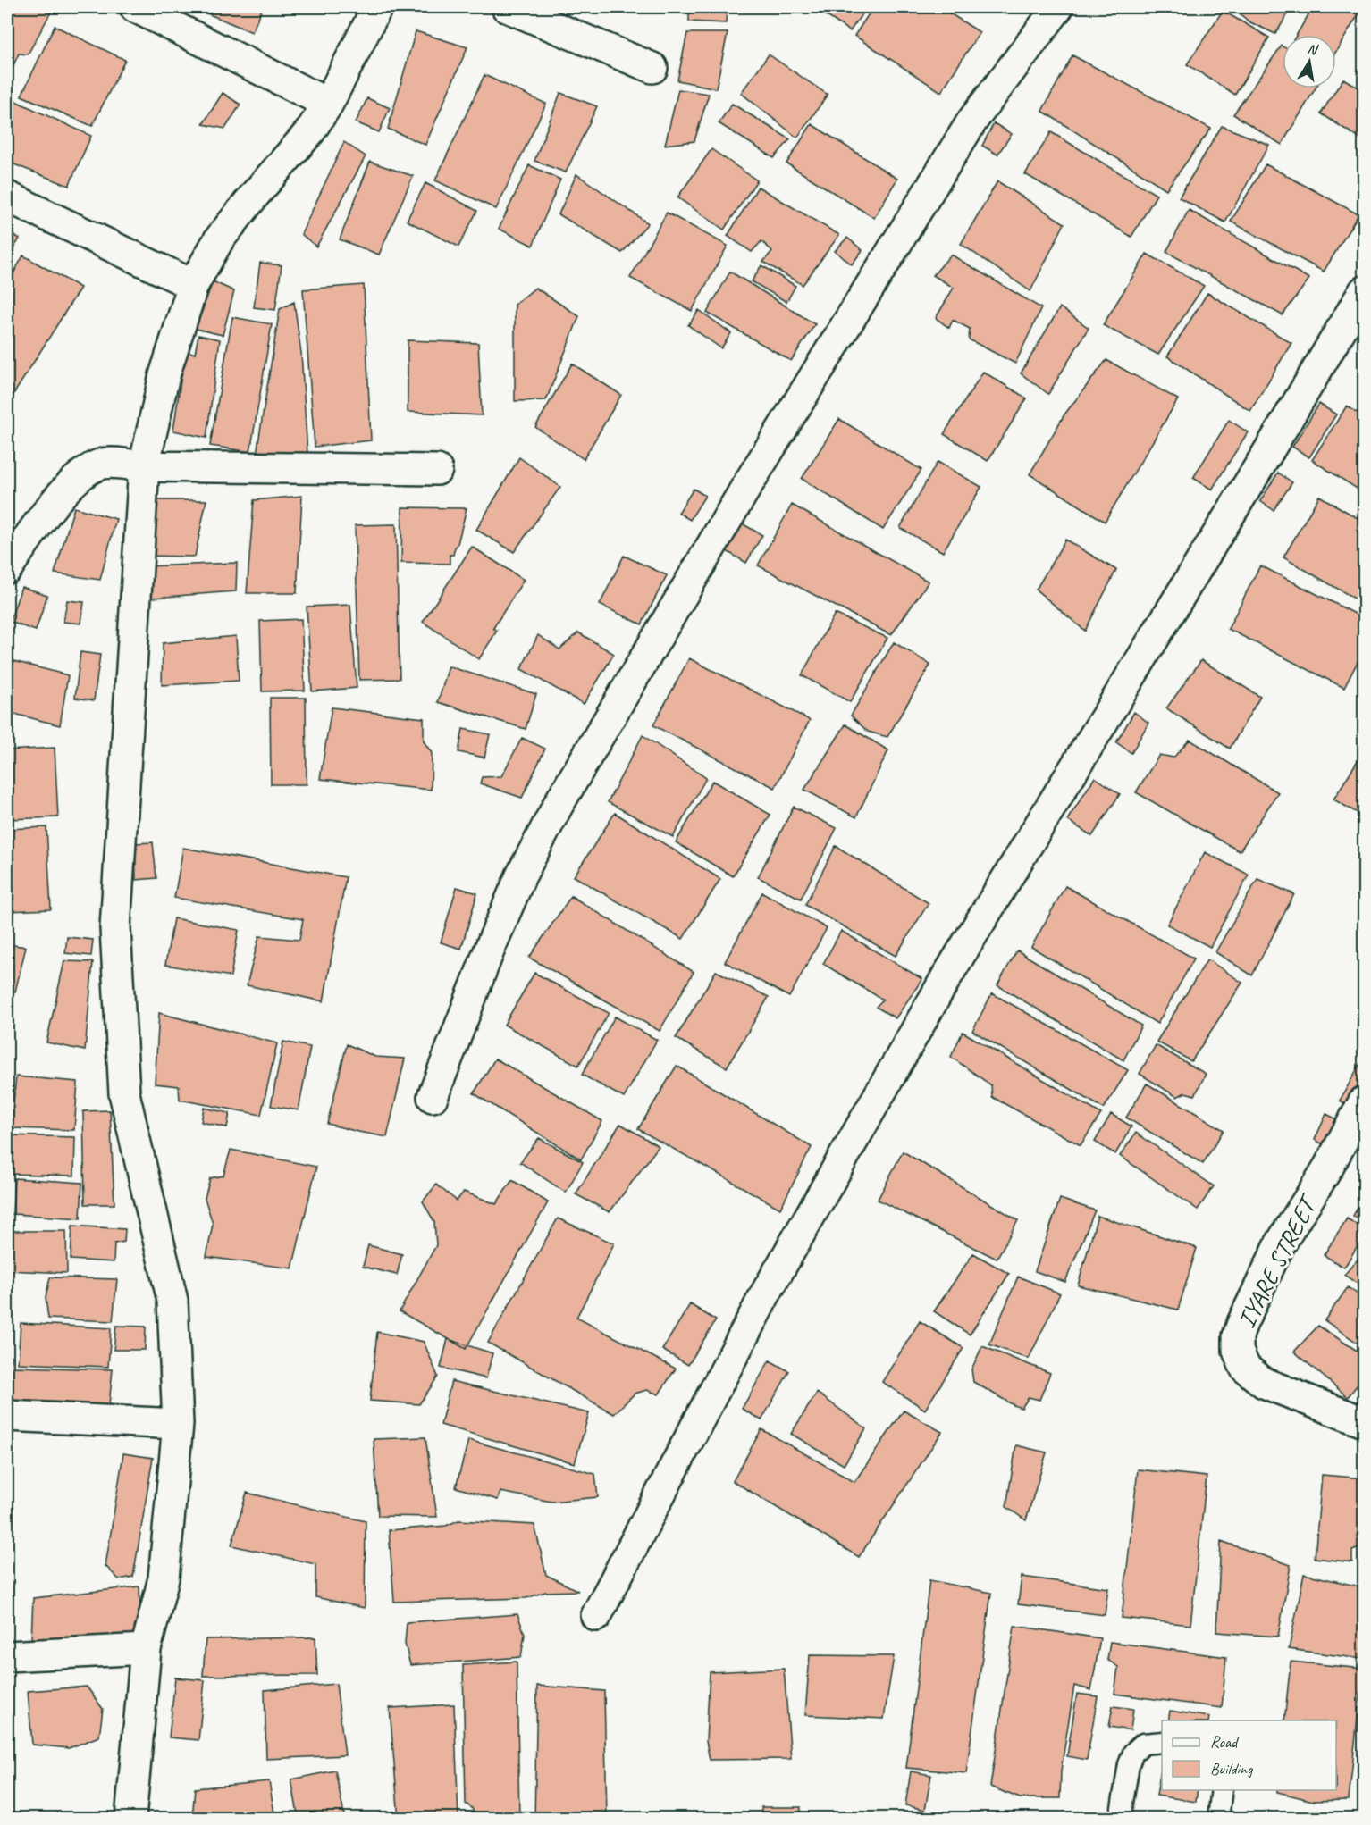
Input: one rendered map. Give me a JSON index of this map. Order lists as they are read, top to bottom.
{
  "streets": {
    "street": ["IYARE STREET"]
  },
  "legend": ["Road", "Building"],
  "north": "top"
}
